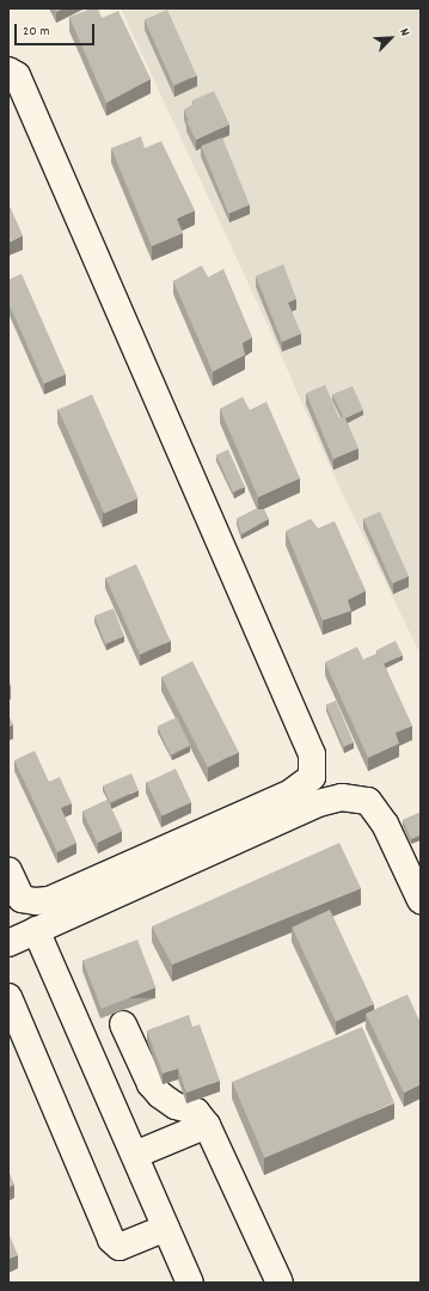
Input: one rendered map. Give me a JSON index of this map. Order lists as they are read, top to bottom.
{
  "scale_bar": "20 m",
  "north": "top right"
}
